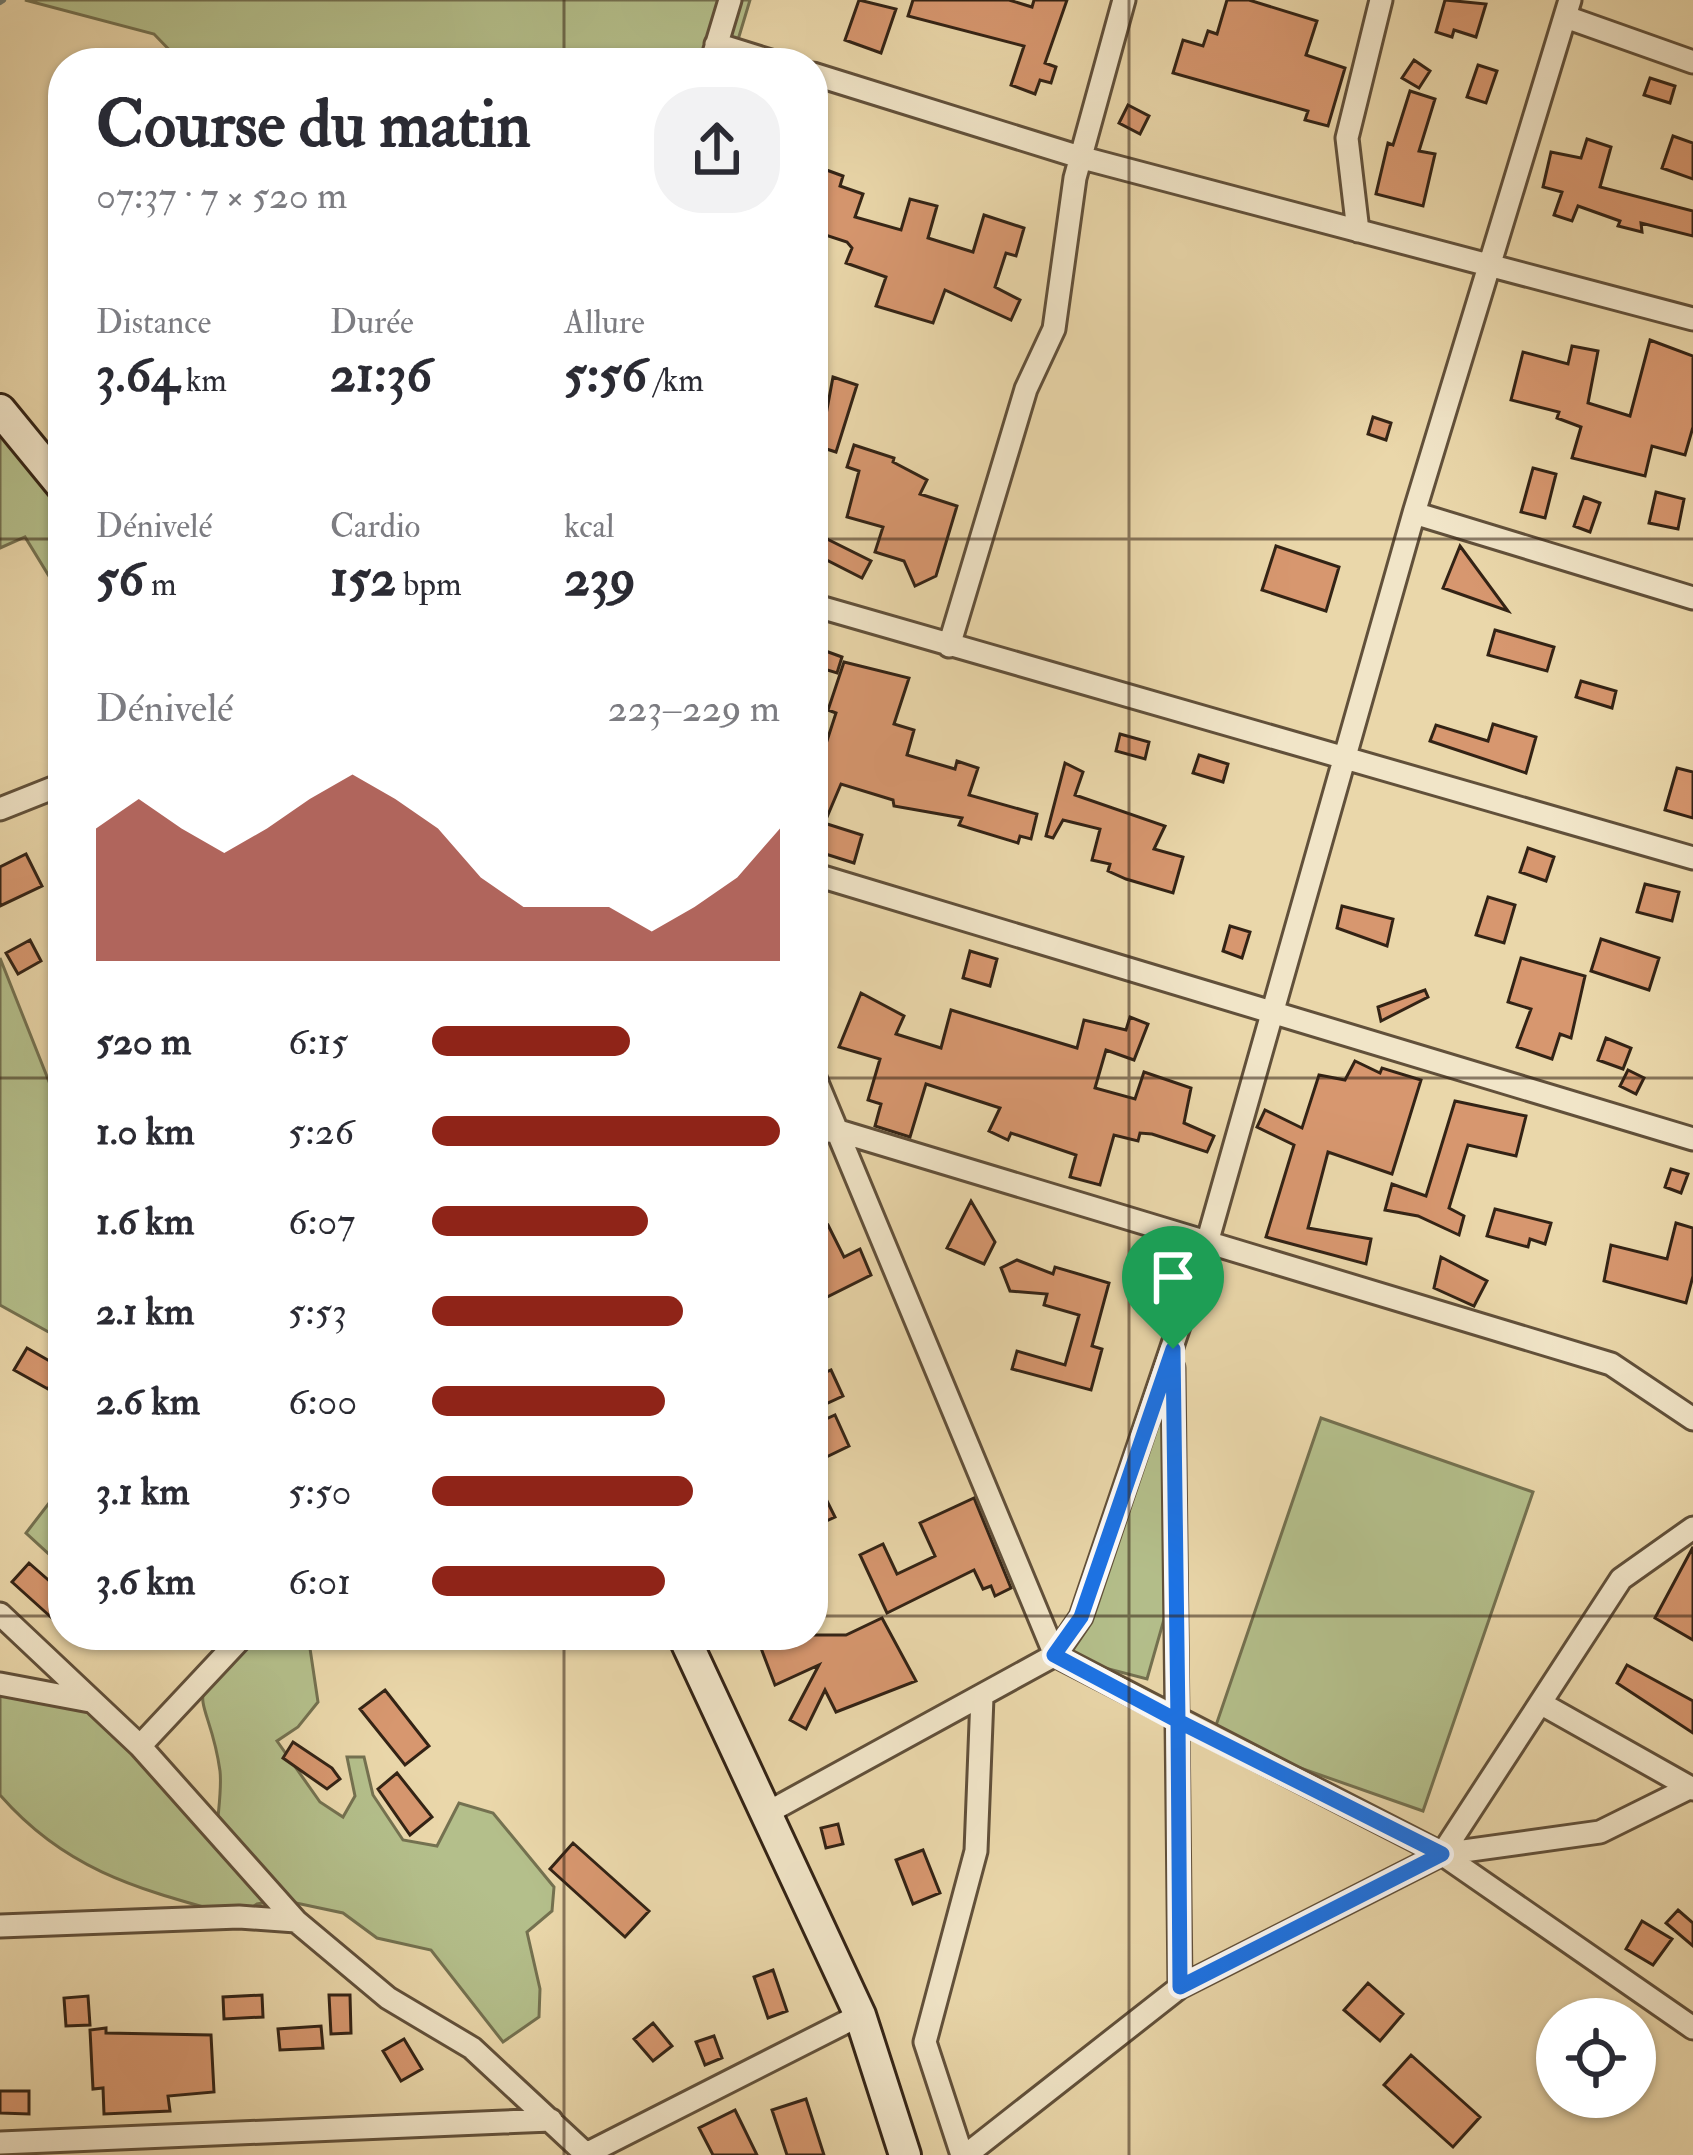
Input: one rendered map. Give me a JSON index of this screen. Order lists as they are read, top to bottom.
{
  "page": {
    "heading": ["Course du matin", "07:37 · 7 × 520 m"],
    "stats": [
      ["Distance", "3.64 km"],
      ["Durée", "21:36"],
      ["Allure", "5:56 /km"],
      ["Dénivelé", "56 m"],
      ["Cardio", "152 bpm"],
      ["kcal", "239"]
    ],
    "chart": ["Dénivelé", "223–229 m"],
    "list": [
      {
        "name": "520 m",
        "note": "6:15"
      },
      {
        "name": "1.0 km",
        "note": "5:26"
      },
      {
        "name": "1.6 km",
        "note": "6:07"
      },
      {
        "name": "2.1 km",
        "note": "5:53"
      },
      {
        "name": "2.6 km",
        "note": "6:00"
      },
      {
        "name": "3.1 km",
        "note": "5:50"
      },
      {
        "name": "3.6 km",
        "note": "6:01"
      }
    ]
  }
}
